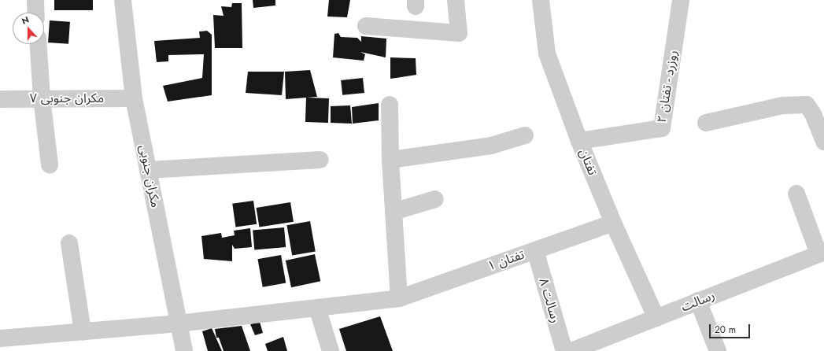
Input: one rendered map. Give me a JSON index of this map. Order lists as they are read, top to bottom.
{
  "streets": {
    "street": [
      "روزرد - تفتان ۲",
      "مکران جنوبی ۷",
      "تفتان",
      "مکران جنوبی",
      "تفتان ۱",
      "رسالت ۸",
      "رسالت"
    ]
  },
  "crossings": [
    ["روزرد - تفتان ۲", "تفتان"],
    ["مکران جنوبی ۷", "مکران جنوبی"],
    ["تفتان", "تفتان ۱"],
    ["تفتان", "رسالت"],
    ["مکران جنوبی", "تفتان ۱"],
    ["تفتان ۱", "رسالت ۸"]
  ],
  "scale_bar": "20 m",
  "north": "top"
}
